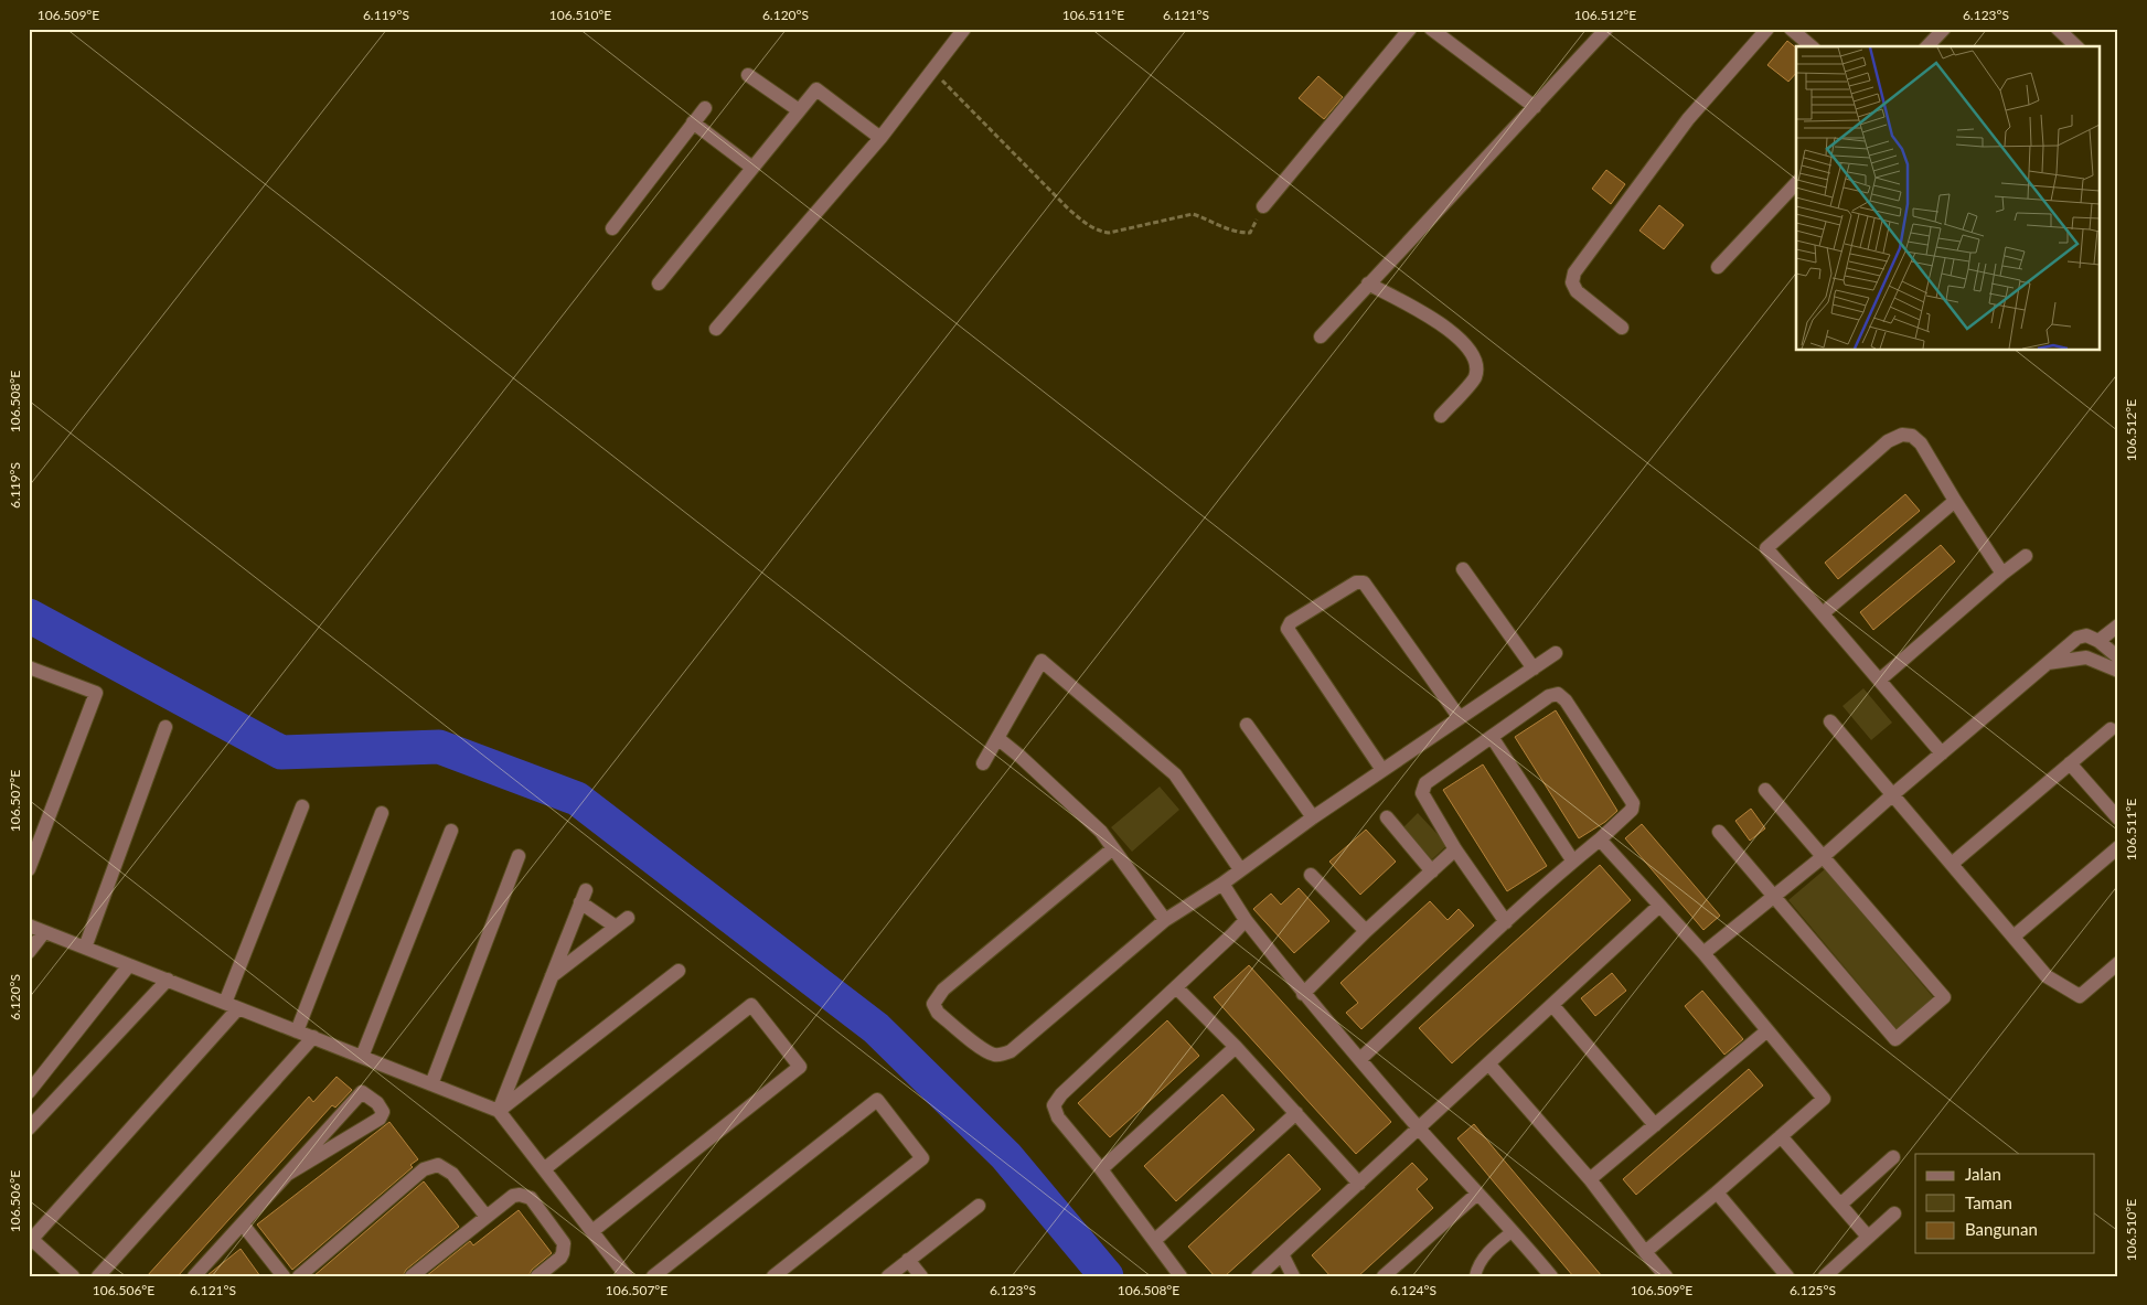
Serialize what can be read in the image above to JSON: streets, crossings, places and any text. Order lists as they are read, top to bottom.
{
  "legend": ["Jalan", "Taman", "Bangunan"],
  "coordinates": [
    "106.509°E",
    "6.119°S",
    "106.510°E",
    "6.120°S",
    "106.511°E",
    "6.121°S",
    "106.512°E",
    "6.123°S",
    "106.508°E",
    "106.507°E",
    "106.506°E",
    "6.124°S",
    "6.125°S"
  ]
}
